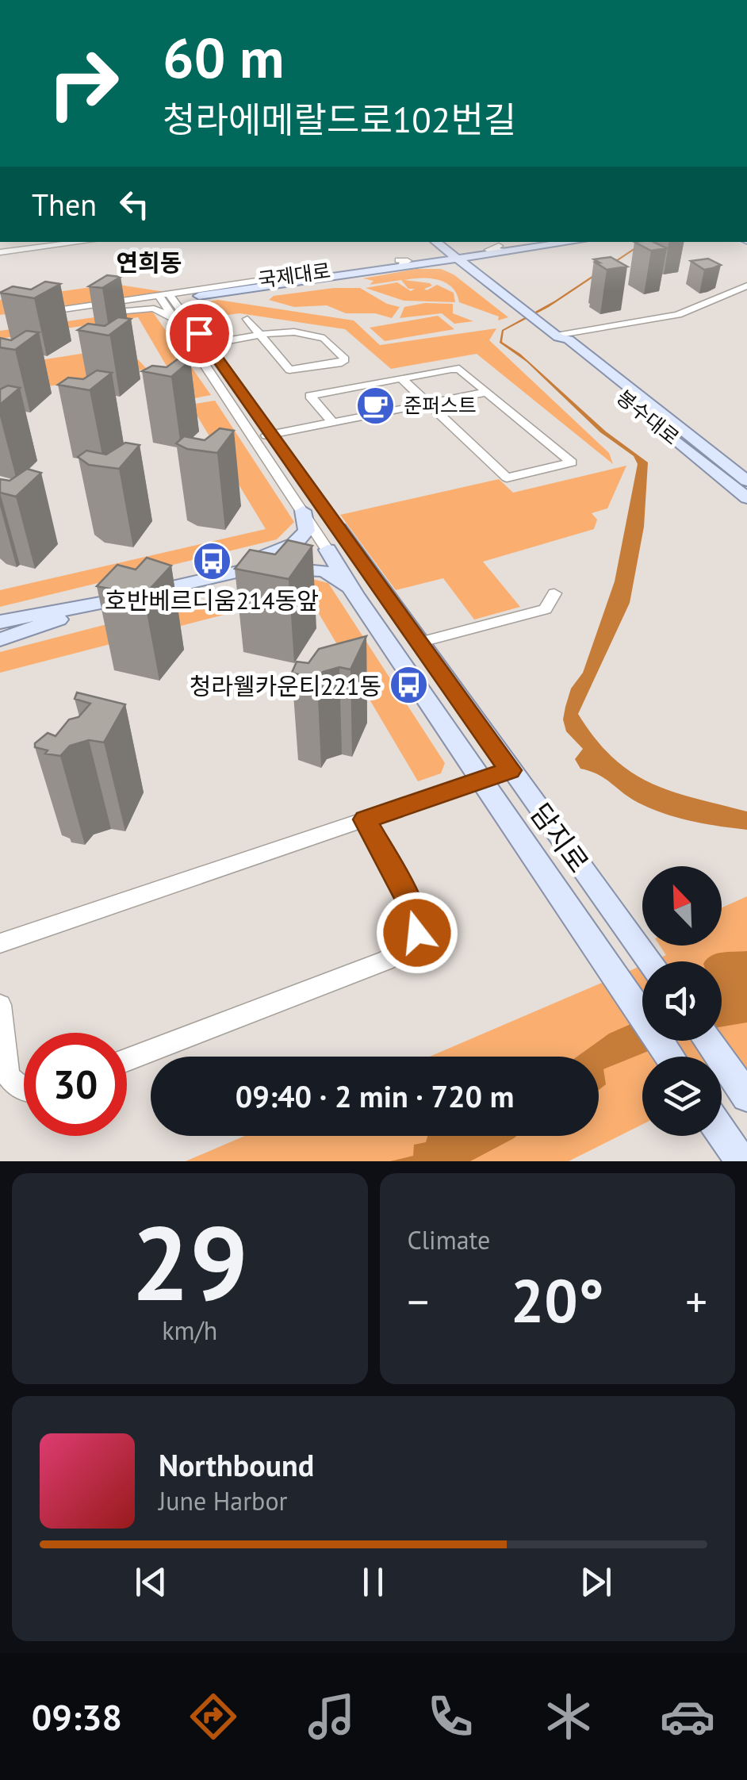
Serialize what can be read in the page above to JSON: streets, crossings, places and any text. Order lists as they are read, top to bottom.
{
  "streets": {
    "main road": ["국제대로", "봉수대로", "담지로"]
  },
  "crossings": [
    ["국제대로", "담지로"]
  ],
  "districts": ["연희동"],
  "places": {
    "cafe": ["준퍼스트"],
    "bus stop": ["호반베르디움214동앞", "청라웰카운티221동"]
  },
  "north": "top left",
  "page": {
    "turn": ["60 m", "청라에메랄드로102번길"],
    "then": "Then",
    "limit": "30",
    "trip": "09:40 · 2 min · 720 m",
    "tile": [
      ["29", "km/h"],
      "Climate"
    ],
    "heat": ["−", "20°", "+"],
    "song": ["Northbound", "June Harbor"],
    "tabs": "09:38"
  }
}
